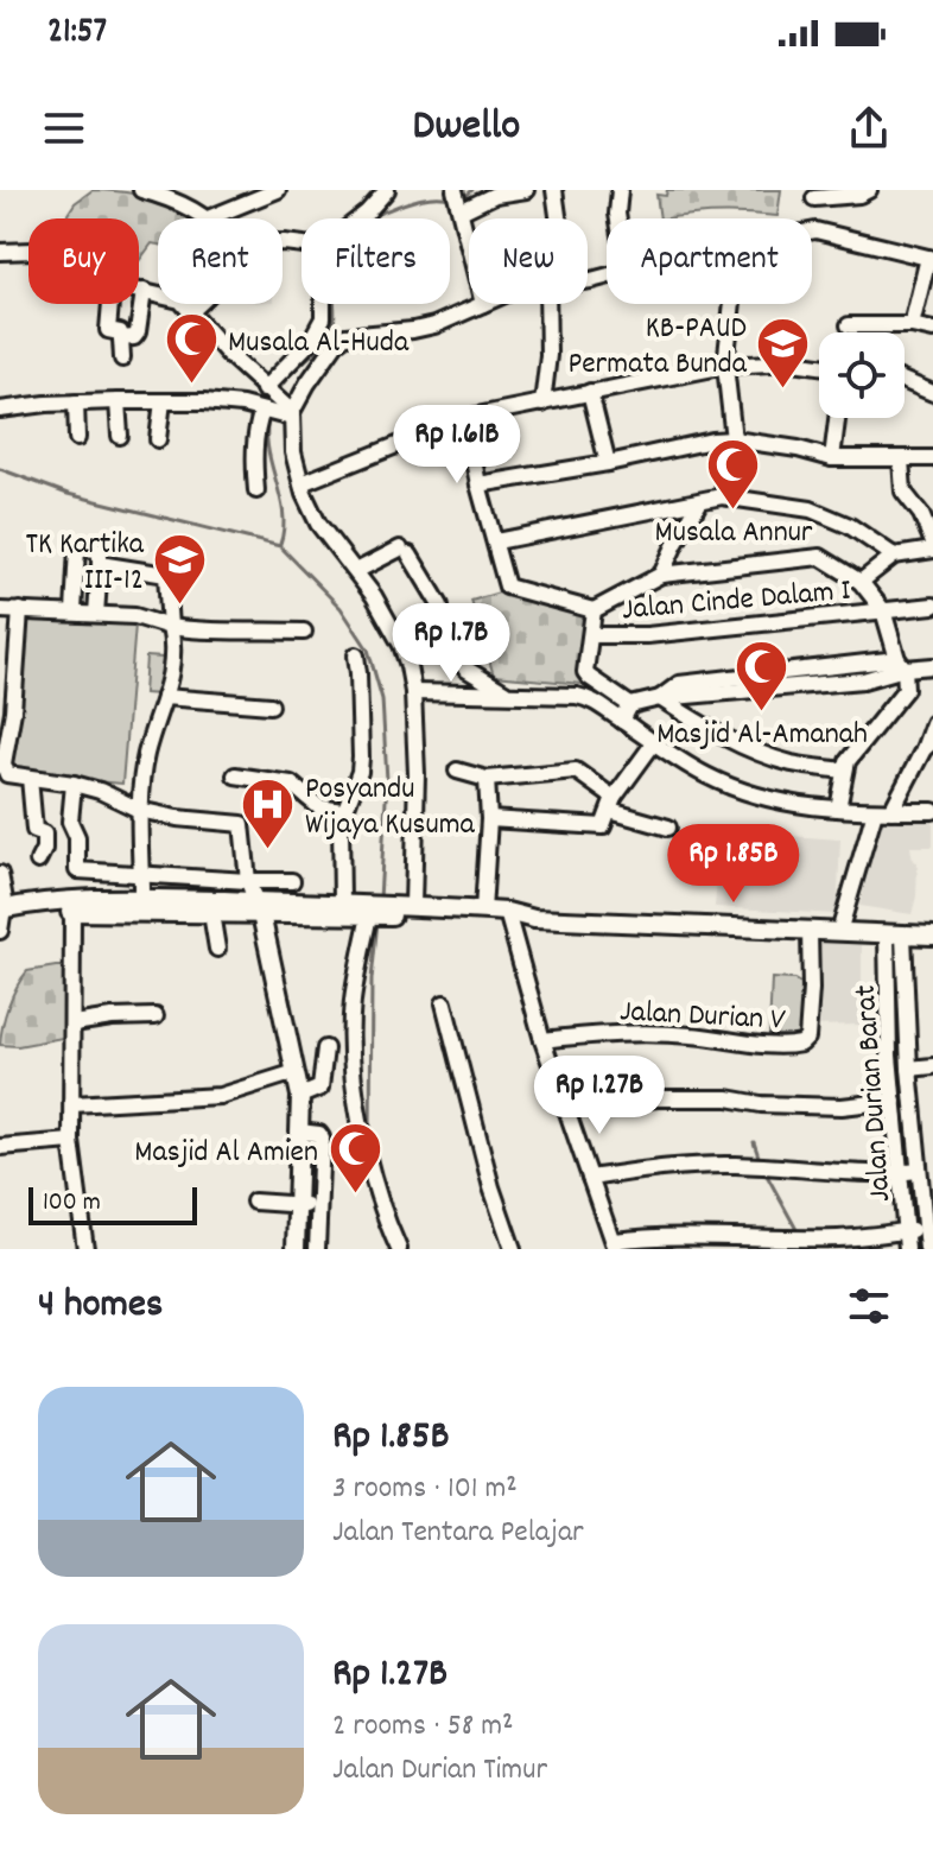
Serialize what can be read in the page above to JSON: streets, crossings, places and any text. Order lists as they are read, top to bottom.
{
  "streets": {
    "street": ["Jalan Cinde Dalam I", "Jalan Durian V", "Jalan Durian Barat"]
  },
  "places": {
    "mosque": [
      "Musala Al-Huda",
      "Musala Annur",
      "Masjid Al-Amanah",
      "Masjid Al Amien"
    ],
    "school or university": ["KB-PAUD Permata Bunda", "TK Kartika III-12"],
    "hospital": ["Posyandu Wijaya Kusuma"]
  },
  "scale_bar": "100 m",
  "page": {
    "status": "21:57",
    "header": "Dwello",
    "chip": [
      "Buy",
      "Rent",
      "Filters",
      "New",
      "Apartment"
    ],
    "price": [
      "Rp 1.61B",
      "Rp 1.7B",
      "Rp 1.85B",
      "Rp 1.27B"
    ],
    "scale": "100 m",
    "heading": "4 homes",
    "list": [
      {
        "name": "Rp 1.85B",
        "note": "3 rooms · 101 m² · Jalan Tentara Pelajar"
      },
      {
        "name": "Rp 1.27B",
        "note": "2 rooms · 58 m² · Jalan Durian Timur"
      }
    ]
  }
}
